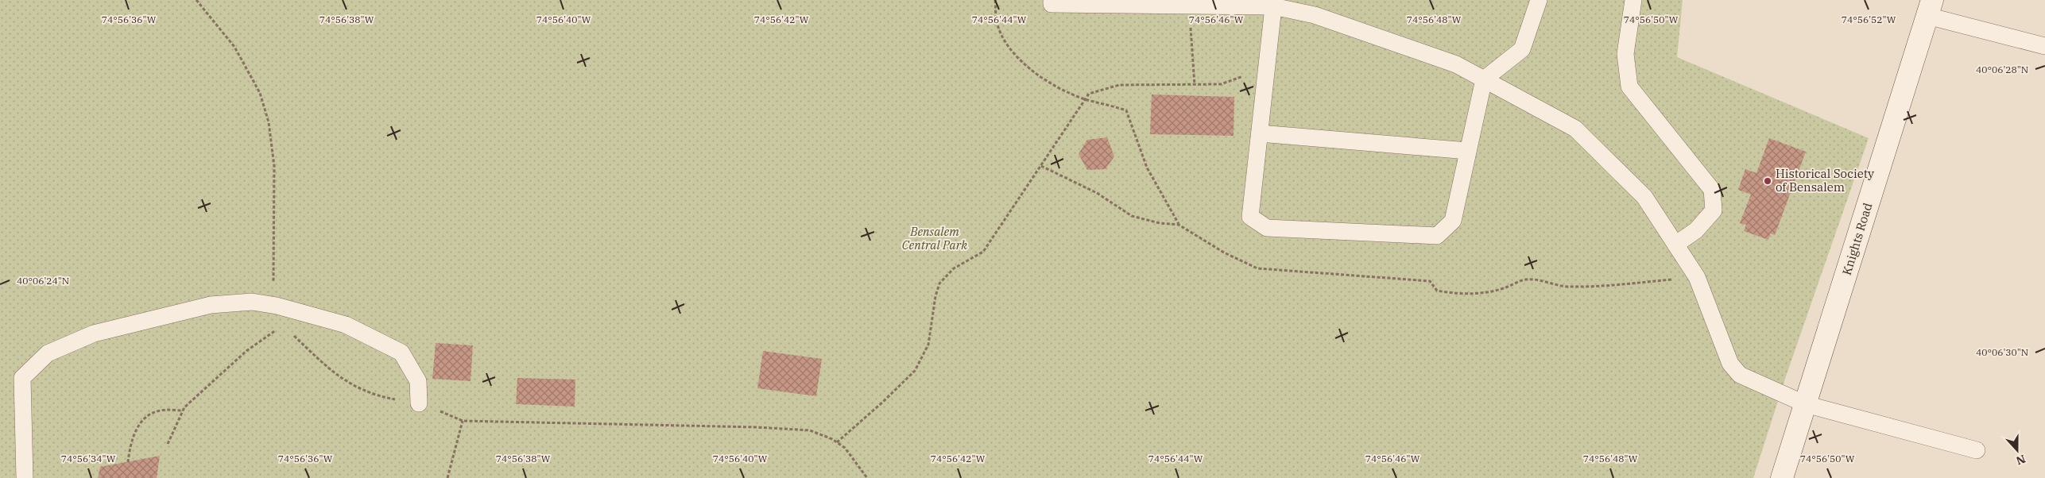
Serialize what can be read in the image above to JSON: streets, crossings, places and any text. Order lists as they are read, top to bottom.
{
  "streets": {
    "main road": ["Knights Road"]
  },
  "parks": ["Bensalem Central Park"],
  "places": ["Historical Society of Bensalem"],
  "north": "bottom",
  "coordinates": [
    "74°56'36\"W",
    "74°56'38\"W",
    "74°56'40\"W",
    "74°56'42\"W",
    "74°56'44\"W",
    "74°56'46\"W",
    "74°56'48\"W",
    "74°56'50\"W",
    "74°56'52\"W",
    "40°06'28\"N",
    "40°06'24\"N",
    "40°06'30\"N",
    "74°56'34\"W"
  ]
}
